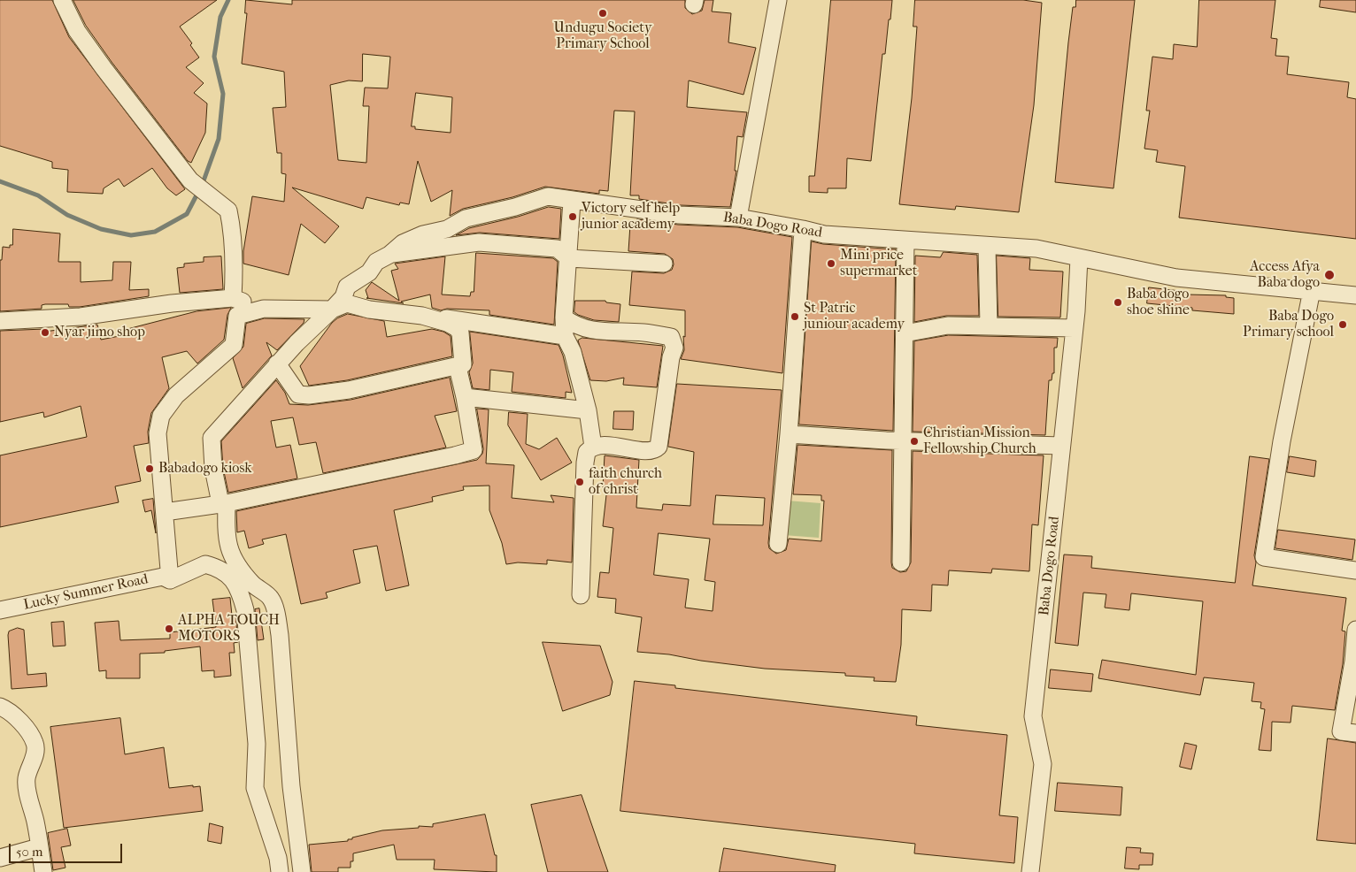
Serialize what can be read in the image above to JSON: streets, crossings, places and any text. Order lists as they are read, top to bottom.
{
  "streets": {
    "street": ["Baba Dogo Road", "Lucky Summer Road"]
  },
  "places": [
    "Undugu Society Primary School",
    "Victory self help junior academy",
    "Mini price supermarket",
    "Access Afya Baba dogo",
    "Baba dogo shoe shine",
    "St Patric juniour academy",
    "Baba Dogo Primary school",
    "Nyar jimo shop",
    "Christian Mission Fellowship Church",
    "Babadogo kiosk",
    "faith church of christ",
    "ALPHA TOUCH MOTORS"
  ],
  "scale_bar": "50 m"
}
